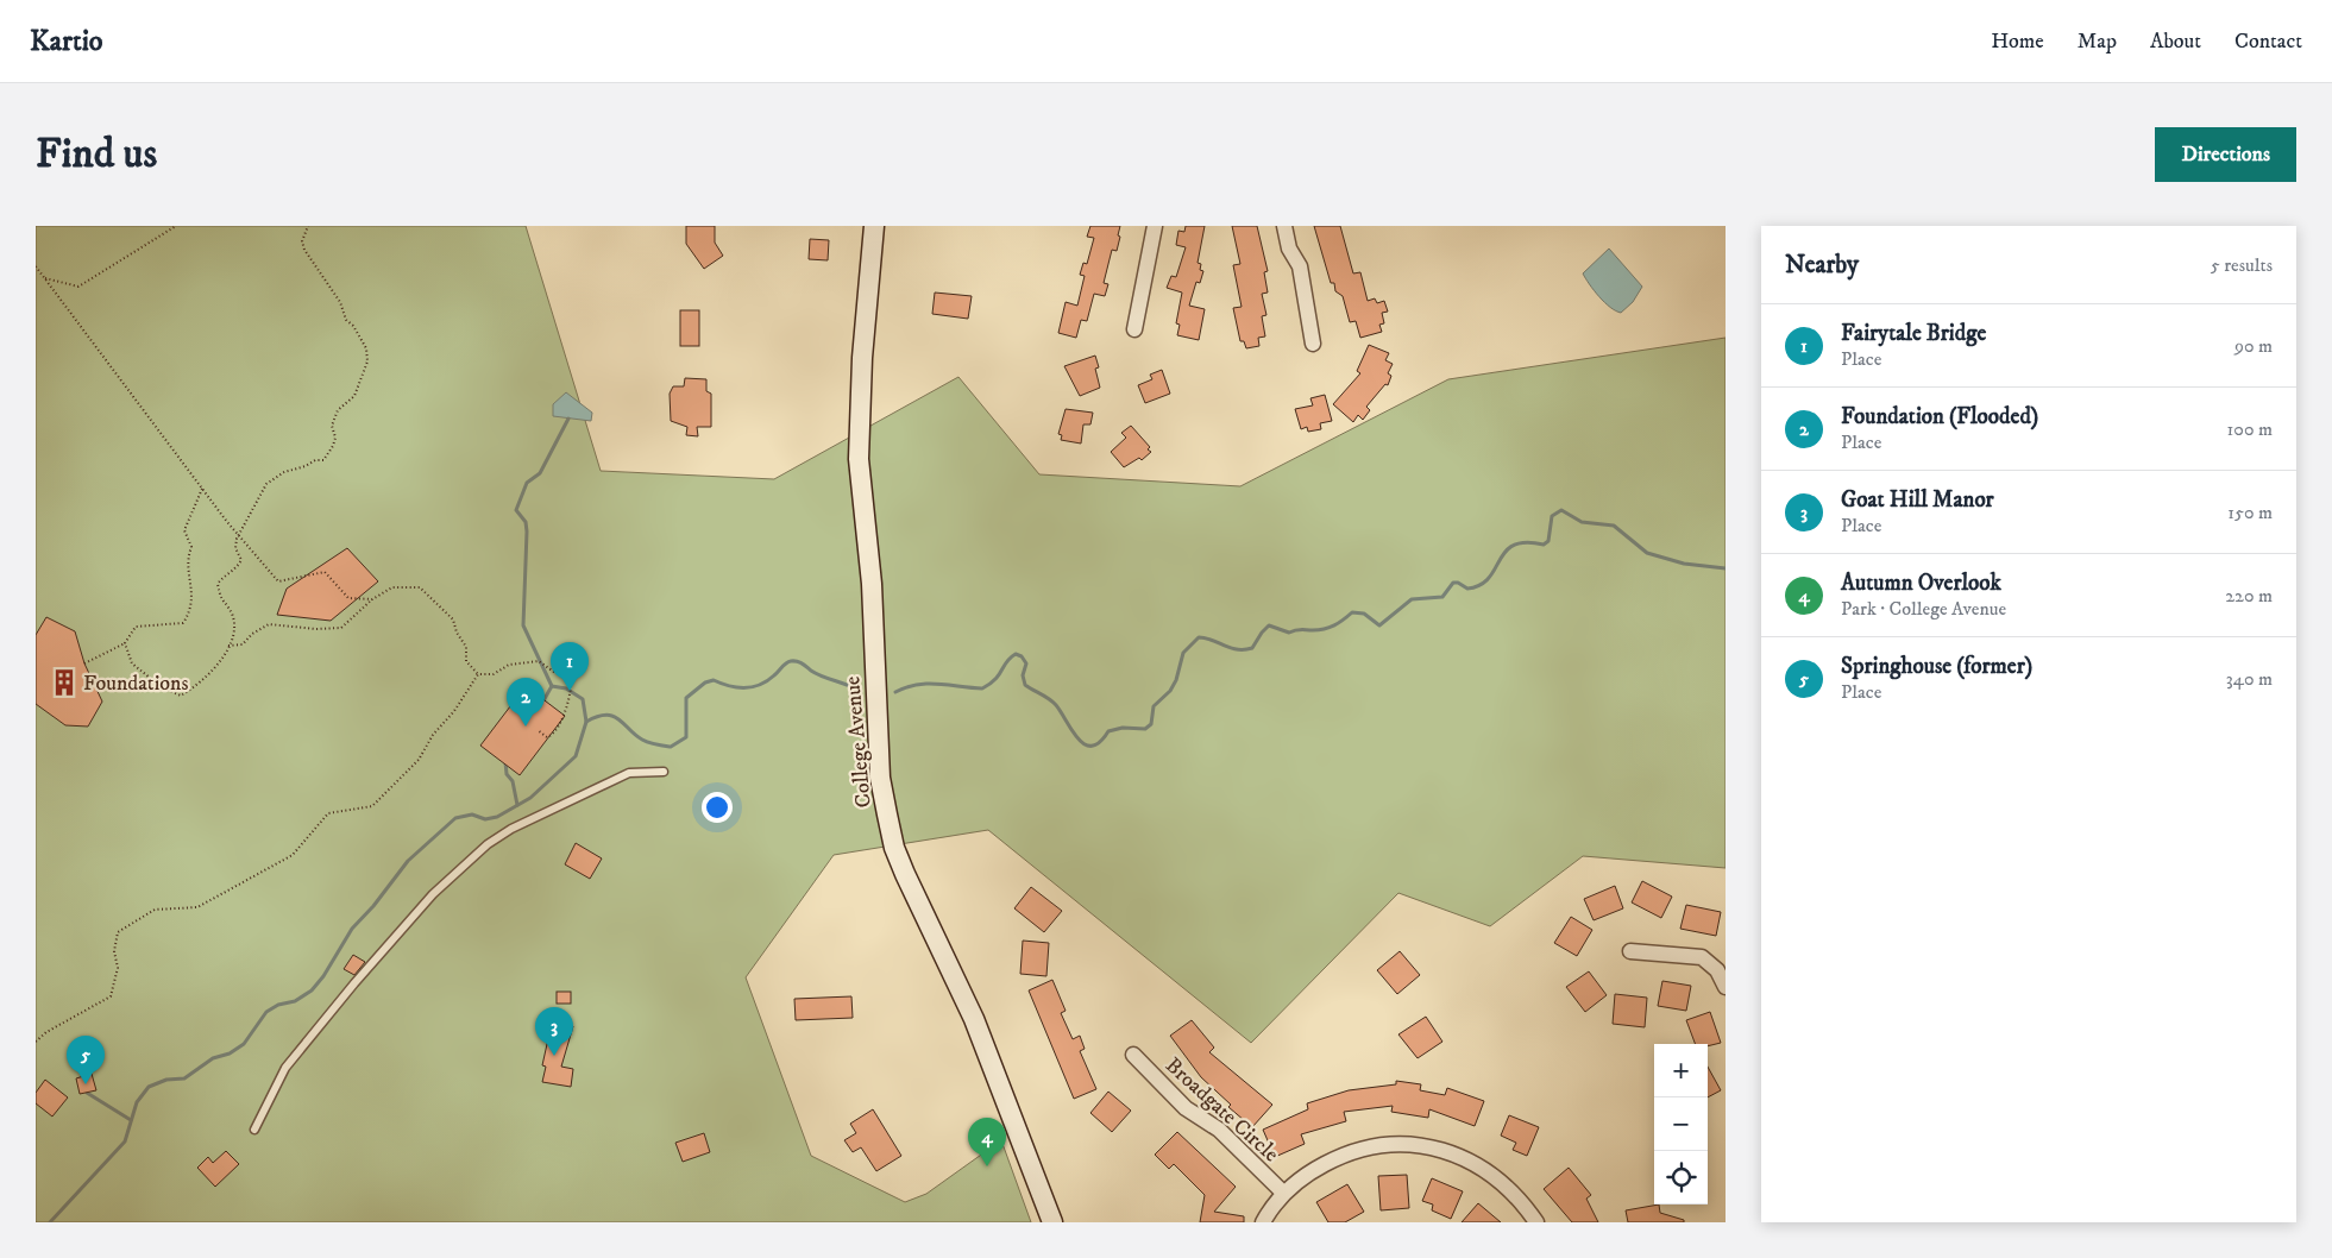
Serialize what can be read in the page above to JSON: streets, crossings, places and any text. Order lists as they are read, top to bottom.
{
  "streets": {
    "street": ["College Avenue", "Broadgate Circle"]
  },
  "places": {
    "building": ["Foundations"]
  },
  "page": {
    "header": "Kartio",
    "nav": [
      "Home",
      "Map",
      "About",
      "Contact"
    ],
    "buttons": "Directions",
    "title": "Find us",
    "heading": ["Nearby", "5 results"],
    "list": [
      {
        "mark": "1",
        "name": "Fairytale Bridge",
        "note": "Place",
        "value": "90 m"
      },
      {
        "mark": "2",
        "name": "Foundation (Flooded)",
        "note": "Place",
        "value": "100 m"
      },
      {
        "mark": "3",
        "name": "Goat Hill Manor",
        "note": "Place",
        "value": "150 m"
      },
      {
        "mark": "4",
        "name": "Autumn Overlook",
        "note": "Park · College Avenue",
        "value": "220 m"
      },
      {
        "mark": "5",
        "name": "Springhouse (former)",
        "note": "Place",
        "value": "340 m"
      }
    ],
    "pins": [
      "1",
      "2",
      "3",
      "5",
      "4"
    ],
    "map_buttons": ["+", "−"]
  }
}
